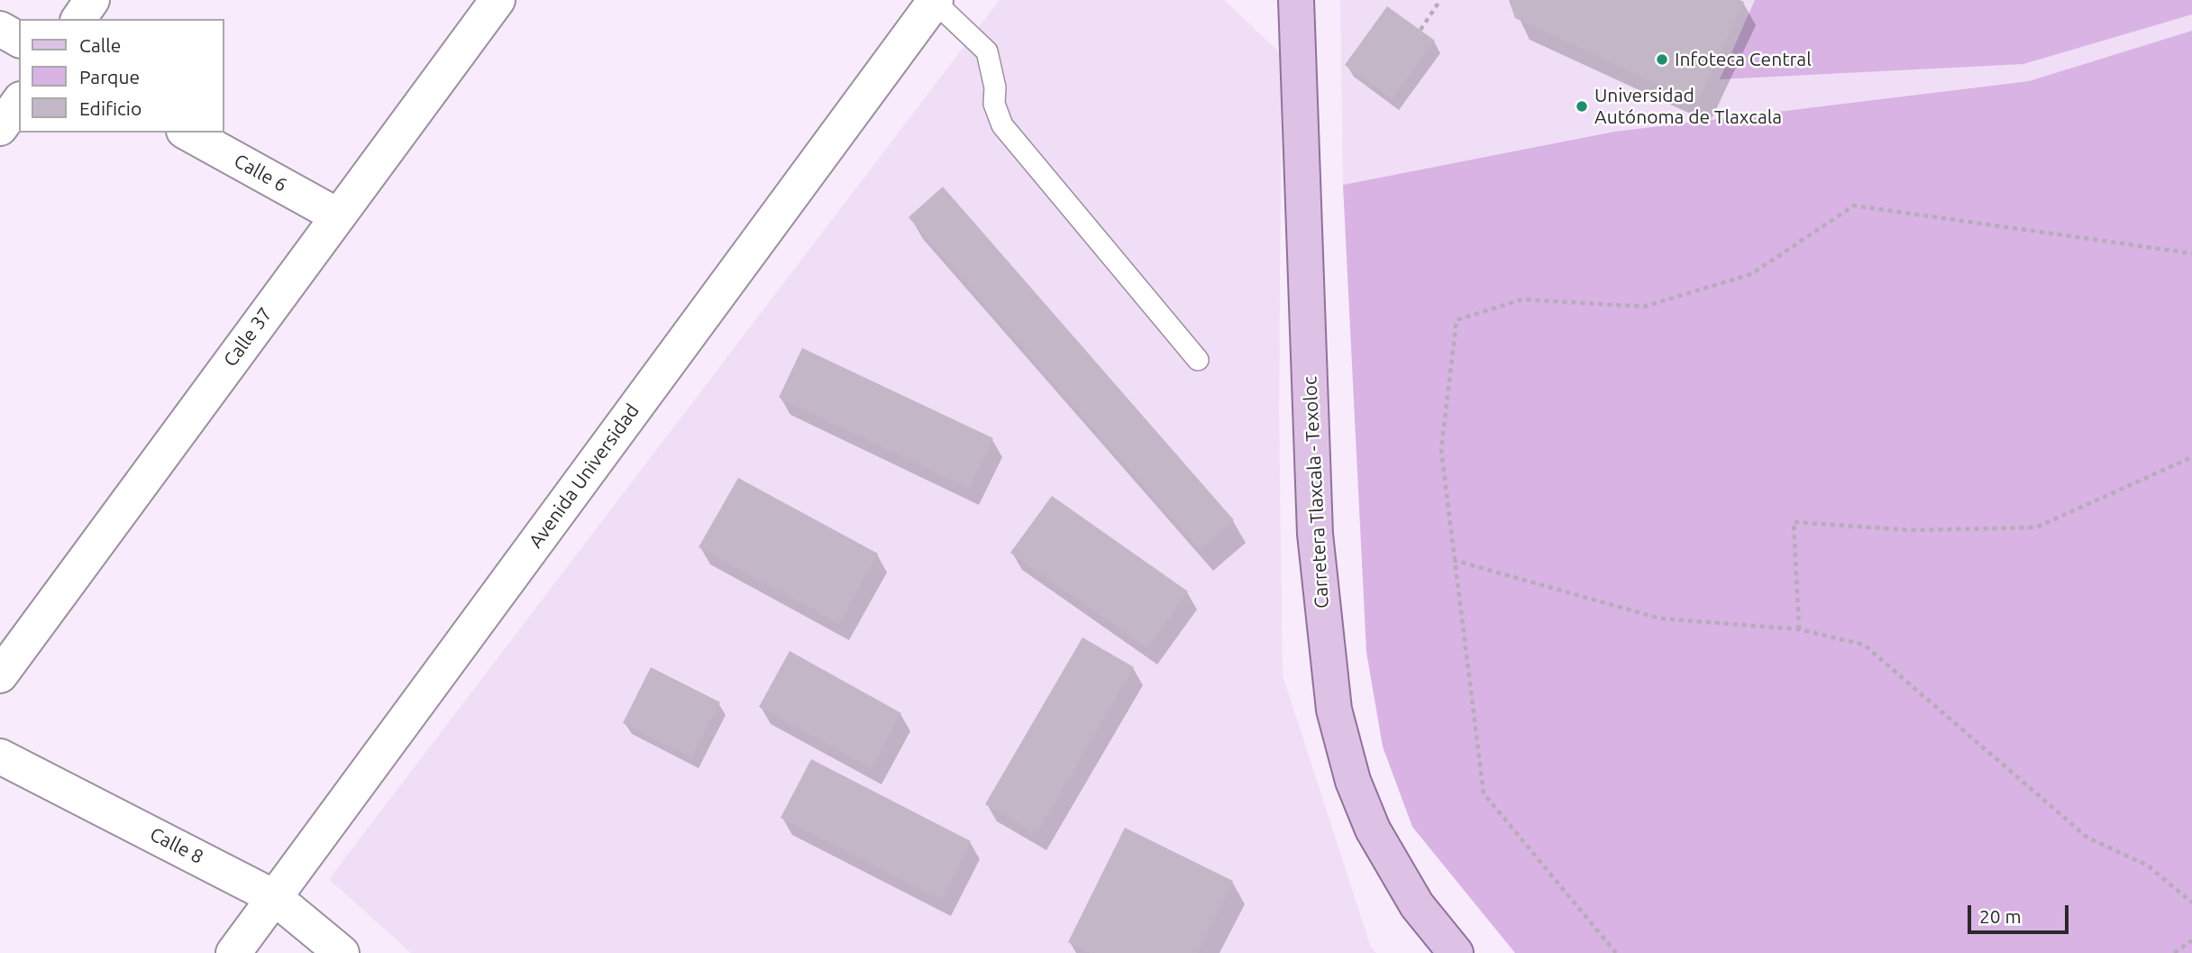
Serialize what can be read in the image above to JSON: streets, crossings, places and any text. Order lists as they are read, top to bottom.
{
  "streets": {
    "main road": ["Carretera Tlaxcala - Texoloc"],
    "street": [
      "Calle 6",
      "Calle 37",
      "Avenida Universidad",
      "Calle 8"
    ]
  },
  "crossings": [
    ["Calle 6", "Calle 37"],
    ["Avenida Universidad", "Calle 8"]
  ],
  "places": ["Infoteca Central", "Universidad Autónoma de Tlaxcala"],
  "legend": ["Calle", "Parque", "Edificio"],
  "scale_bar": "20 m"
}
